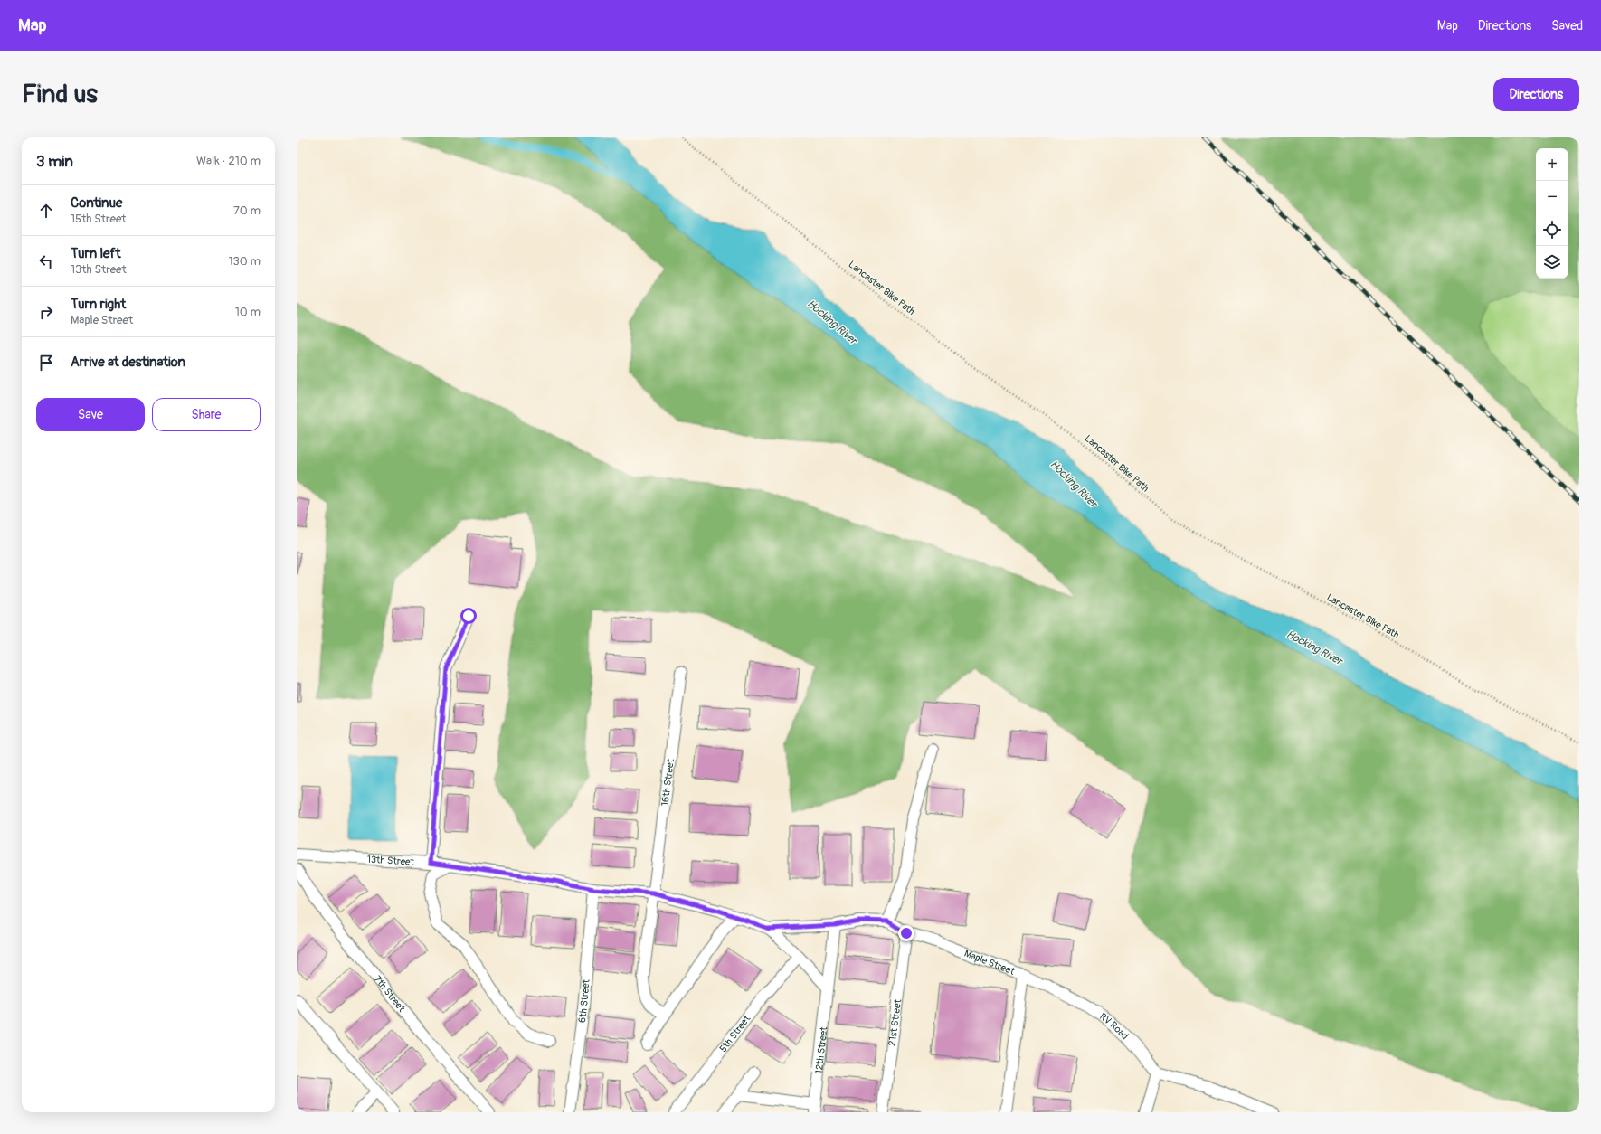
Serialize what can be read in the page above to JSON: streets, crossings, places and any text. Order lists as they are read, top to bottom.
{
  "streets": {
    "lane": [
      "16th Street",
      "13th Street",
      "Maple Street",
      "7th Street",
      "6th Street",
      "21st Street",
      "RV Road",
      "5th Street",
      "12th Street"
    ],
    "path": ["Lancaster Bike Path"]
  },
  "crossings": [
    ["16th Street", "13th Street"],
    ["13th Street", "Maple Street"],
    ["13th Street", "6th Street"],
    ["13th Street", "12th Street"],
    ["Maple Street", "21st Street"],
    ["Maple Street", "RV Road"]
  ],
  "water": ["Hocking River"],
  "page": {
    "header": "Map",
    "nav": ["Map", "Directions", "Saved"],
    "buttons": [
      "Directions",
      ["Save", "Share"]
    ],
    "title": "Find us",
    "heading": ["3 min", "Walk · 210 m"],
    "map_buttons": ["+", "−"],
    "list": [
      ["Continue", "15th Street", "70 m"],
      ["Turn left", "13th Street", "130 m"],
      ["Turn right", "Maple Street", "10 m"],
      "Arrive at destination"
    ]
  }
}
